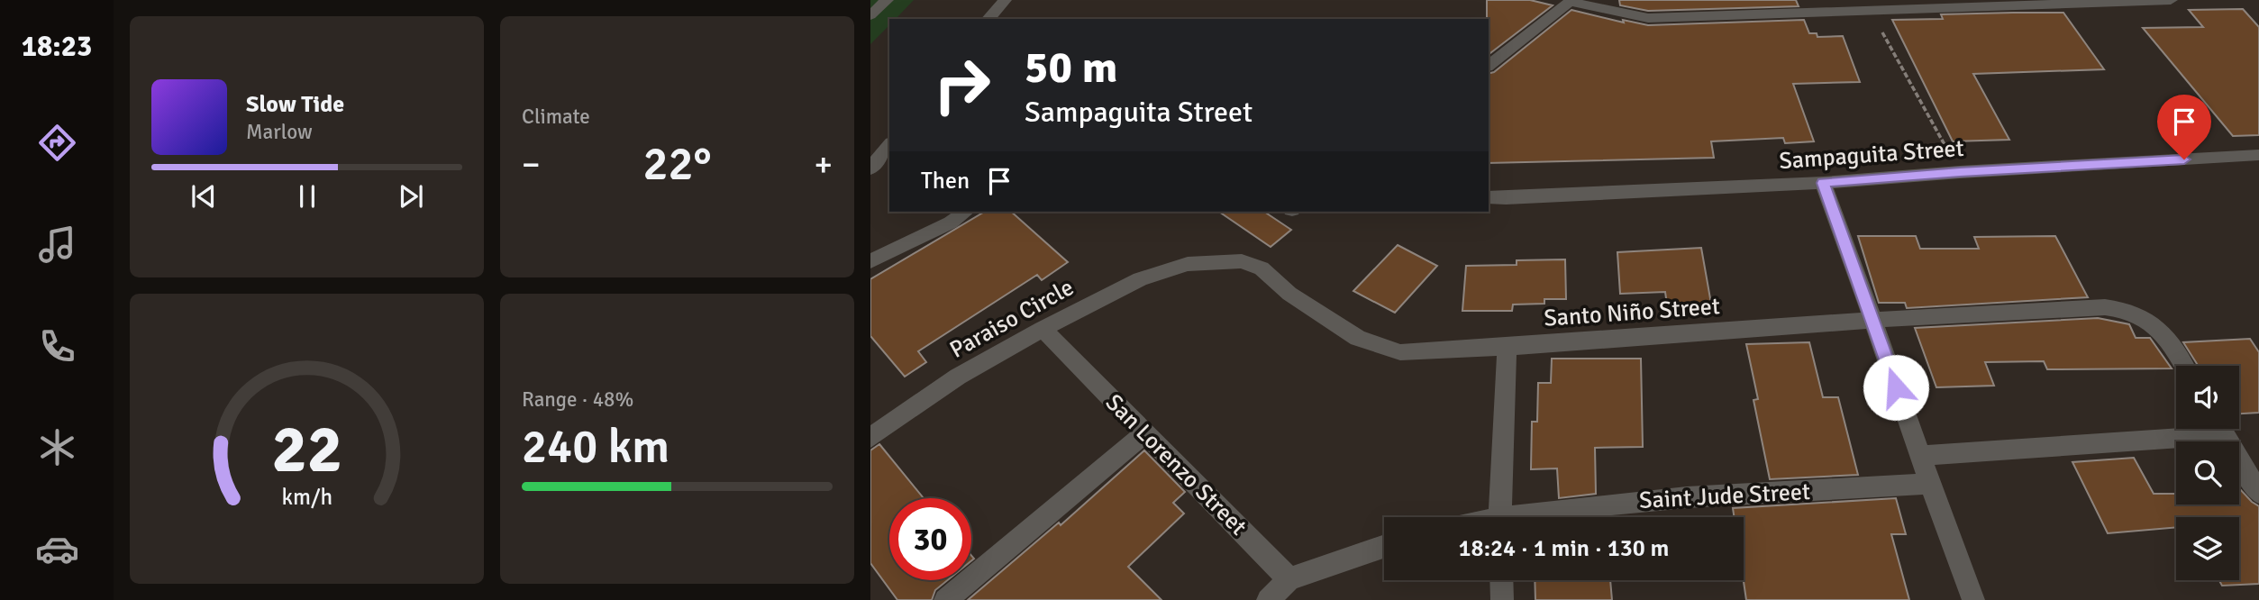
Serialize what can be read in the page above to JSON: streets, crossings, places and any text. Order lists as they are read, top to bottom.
{
  "streets": {
    "street": [
      "Sampaguita Street",
      "Santo Niño Street",
      "Paraiso Circle",
      "San Lorenzo Street",
      "Saint Jude Street"
    ]
  },
  "crossings": [
    ["Santo Niño Street", "Paraiso Circle"],
    ["Paraiso Circle", "San Lorenzo Street"]
  ],
  "page": {
    "tabs": "18:23",
    "tile": [
      "Climate",
      ["Range · 48%", "240 km"]
    ],
    "turn": ["50 m", "Sampaguita Street"],
    "song": ["Slow Tide", "Marlow"],
    "heat": ["−", "22°", "+"],
    "then": "Then",
    "limit": "30",
    "trip": "18:24 · 1 min · 130 m",
    "gauge": ["22", "km/h"]
  }
}
